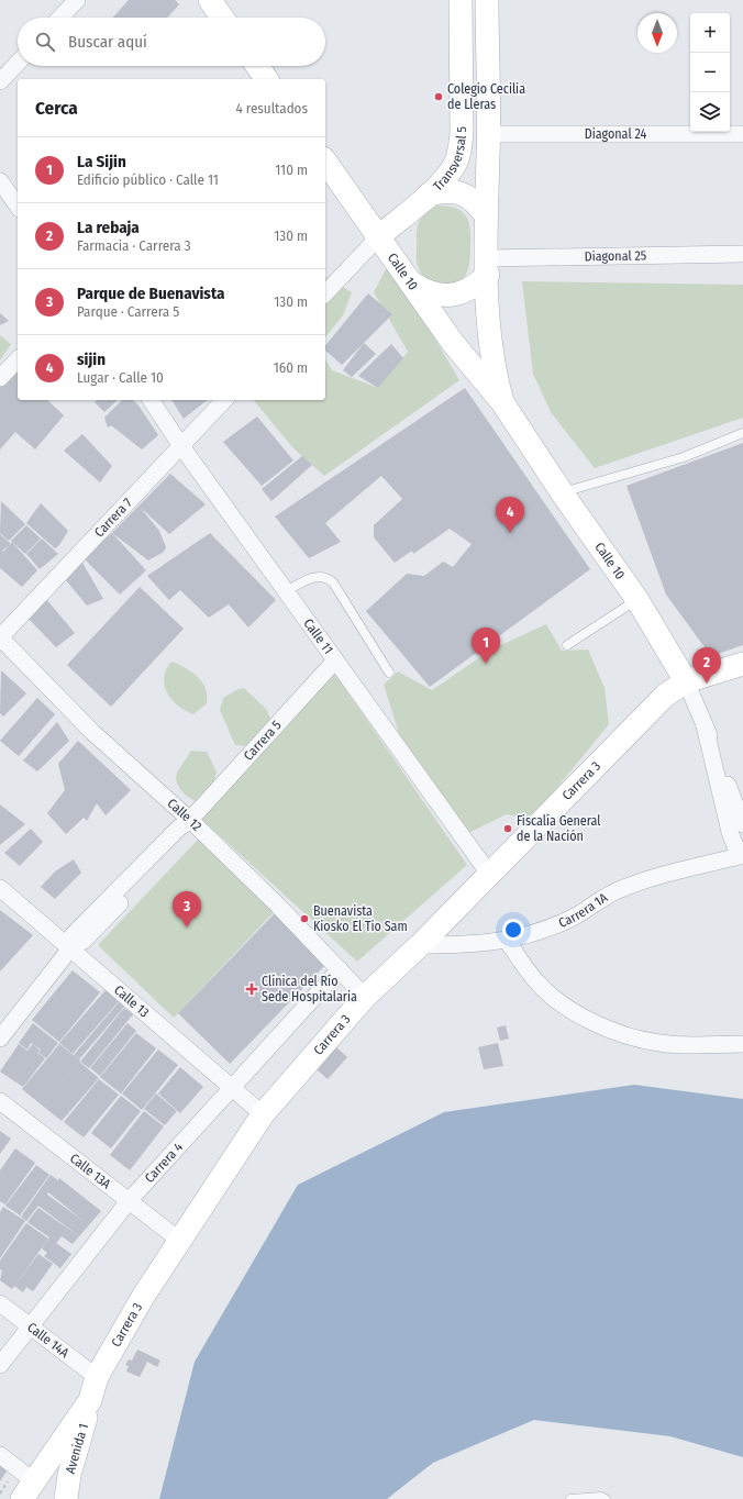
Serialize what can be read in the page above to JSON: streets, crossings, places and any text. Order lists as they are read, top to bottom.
{
  "streets": {
    "street": [
      "Diagonal 24",
      "Transversal 5",
      "Diagonal 25",
      "Calle 10",
      "Carrera 7",
      "Calle 11",
      "Carrera 5",
      "Carrera 3",
      "Calle 12",
      "Carrera 1A",
      "Calle 13",
      "Carrera 4",
      "Calle 13A",
      "Calle 14A",
      "Avenida 1"
    ]
  },
  "crossings": [
    ["Transversal 5", "Diagonal 25"],
    ["Transversal 5", "Calle 10"],
    ["Diagonal 25", "Calle 10"],
    ["Calle 10", "Carrera 3"],
    ["Calle 10", "Carrera 1A"],
    ["Carrera 7", "Calle 11"],
    ["Carrera 7", "Calle 12"],
    ["Calle 11", "Carrera 5"],
    ["Calle 11", "Carrera 3"],
    ["Carrera 5", "Calle 12"],
    ["Carrera 5", "Calle 13"],
    ["Carrera 3", "Calle 12"],
    ["Carrera 3", "Carrera 1A"],
    ["Carrera 3", "Calle 13"],
    ["Carrera 3", "Calle 13A"],
    ["Carrera 3", "Calle 14A"],
    ["Carrera 3", "Avenida 1"],
    ["Calle 12", "Carrera 4"],
    ["Calle 13", "Carrera 4"],
    ["Carrera 4", "Calle 13A"],
    ["Carrera 4", "Calle 14A"]
  ],
  "places": {
    "other": ["Colegio Cecilia de Lleras", "Fiscalía General de la Nación", "Buenavista Kiosko El Tio Sam"],
    "health": ["Clínica del Río Sede Hospitalaria"]
  },
  "north": "bottom",
  "page": {
    "map_buttons": ["+", "−"],
    "search": "Buscar aquí",
    "heading": ["Cerca", "4 resultados"],
    "list": [
      {
        "mark": "1",
        "name": "La Sijin",
        "note": "Edificio público · Calle 11",
        "value": "110 m"
      },
      {
        "mark": "2",
        "name": "La rebaja",
        "note": "Farmacia · Carrera 3",
        "value": "130 m"
      },
      {
        "mark": "3",
        "name": "Parque de Buenavista",
        "note": "Parque · Carrera 5",
        "value": "130 m"
      },
      {
        "mark": "4",
        "name": "sijin",
        "note": "Lugar · Calle 10",
        "value": "160 m"
      }
    ],
    "pins": [
      "4",
      "1",
      "2",
      "3"
    ]
  }
}
